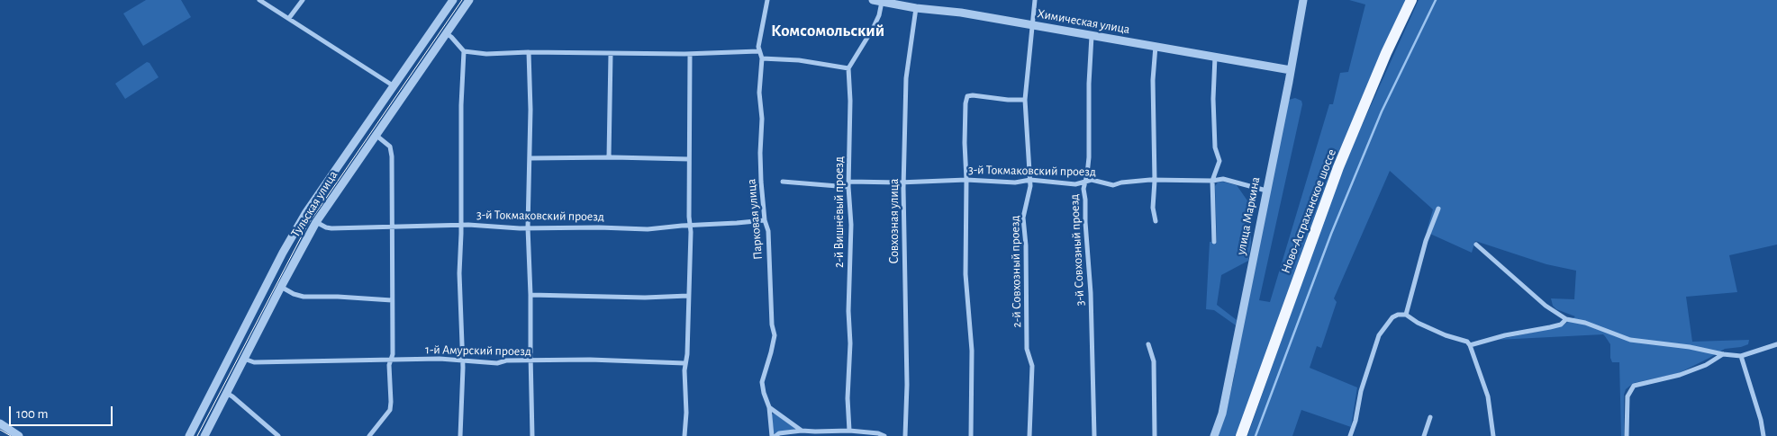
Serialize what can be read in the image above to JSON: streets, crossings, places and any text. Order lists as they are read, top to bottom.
{
  "streets": {
    "main road": ["Ново-Астраханское шоссе"],
    "street": [
      "Химическая улица",
      "3-й Токмаковский проезд",
      "Тульская улица",
      "2-й Вишнёвый проезд",
      "улица Маркина",
      "Парковая улица",
      "Совхозная улица",
      "3-й Совхозный проезд",
      "2-й Совхозный проезд",
      "1-й Амурский проезд"
    ]
  },
  "crossings": [
    ["Химическая улица", "улица Маркина"],
    ["Химическая улица", "Совхозная улица"],
    ["Химическая улица", "3-й Совхозный проезд"],
    ["Химическая улица", "2-й Совхозный проезд"],
    ["3-й Токмаковский проезд", "Тульская улица"],
    ["3-й Токмаковский проезд", "2-й Вишнёвый проезд"],
    ["3-й Токмаковский проезд", "улица Маркина"],
    ["3-й Токмаковский проезд", "Парковая улица"],
    ["3-й Токмаковский проезд", "Совхозная улица"],
    ["3-й Токмаковский проезд", "3-й Совхозный проезд"],
    ["3-й Токмаковский проезд", "2-й Совхозный проезд"],
    ["Тульская улица", "1-й Амурский проезд"]
  ],
  "districts": ["Комсомольский"],
  "scale_bar": "100 m"
}
